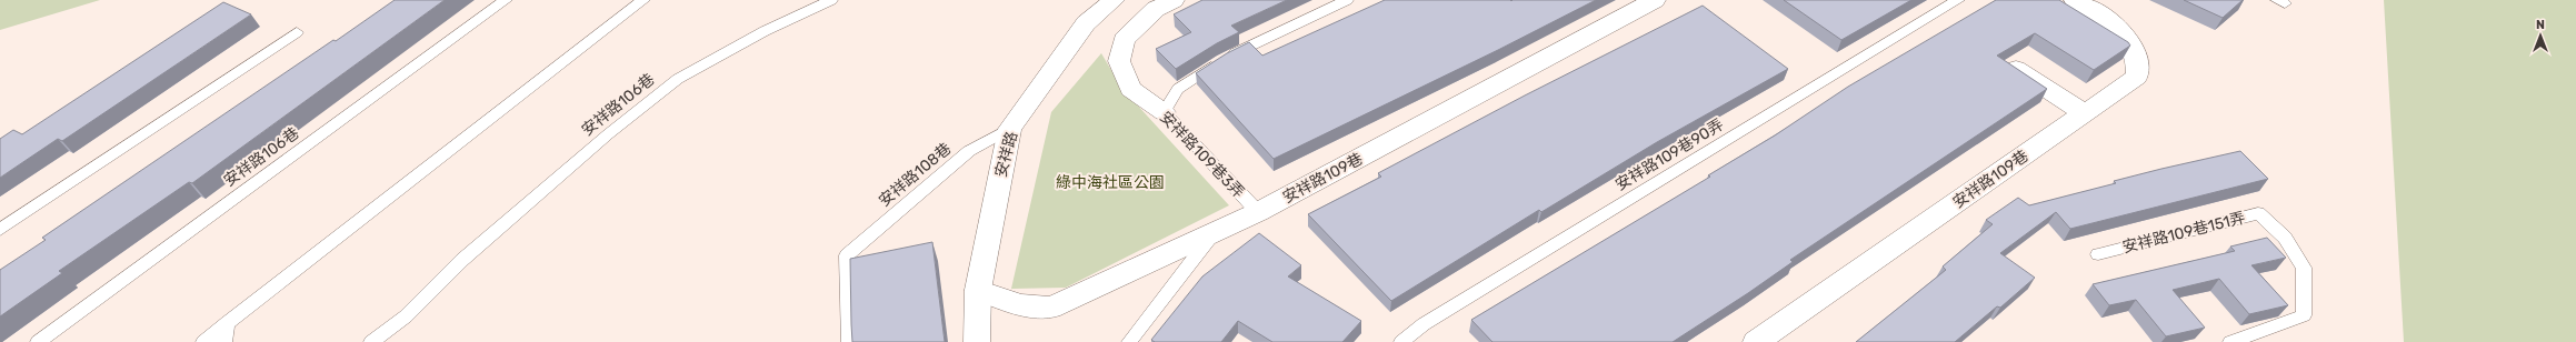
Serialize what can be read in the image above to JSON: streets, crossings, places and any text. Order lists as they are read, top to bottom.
{
  "streets": {
    "street": ["安祥路", "安祥路109巷3弄", "安祥路109巷"],
    "lane": [
      "安祥路106巷",
      "安祥路109巷90弄",
      "安祥路108巷",
      "安祥路109巷151弄"
    ]
  },
  "crossings": [
    ["安祥路", "安祥路108巷"],
    ["安祥路", "安祥路109巷"],
    ["安祥路109巷3弄", "安祥路109巷"]
  ],
  "parks": ["綠中海社區公園"],
  "north": "top"
}
